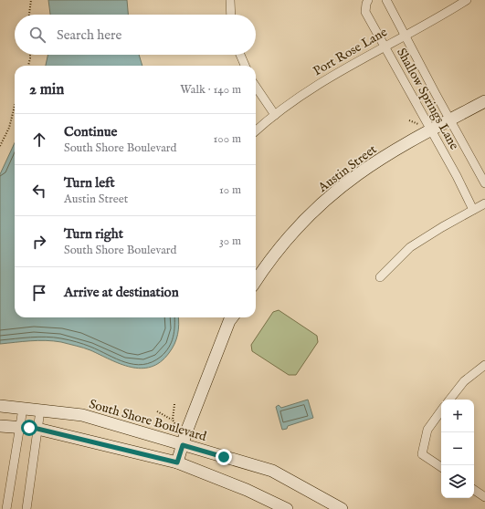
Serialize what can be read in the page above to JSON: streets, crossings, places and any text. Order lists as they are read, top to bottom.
{
  "streets": {
    "street": [
      "Port Rose Lane",
      "Shallow Springs Lane",
      "Austin Street",
      "South Shore Boulevard"
    ]
  },
  "crossings": [
    ["Port Rose Lane", "Shallow Springs Lane"],
    ["Shallow Springs Lane", "Austin Street"]
  ],
  "page": {
    "search": "Search here",
    "heading": ["2 min", "Walk · 140 m"],
    "list": [
      ["Continue", "South Shore Boulevard", "100 m"],
      ["Turn left", "Austin Street", "10 m"],
      ["Turn right", "South Shore Boulevard", "30 m"],
      "Arrive at destination"
    ],
    "map_buttons": ["+", "−"]
  }
}
